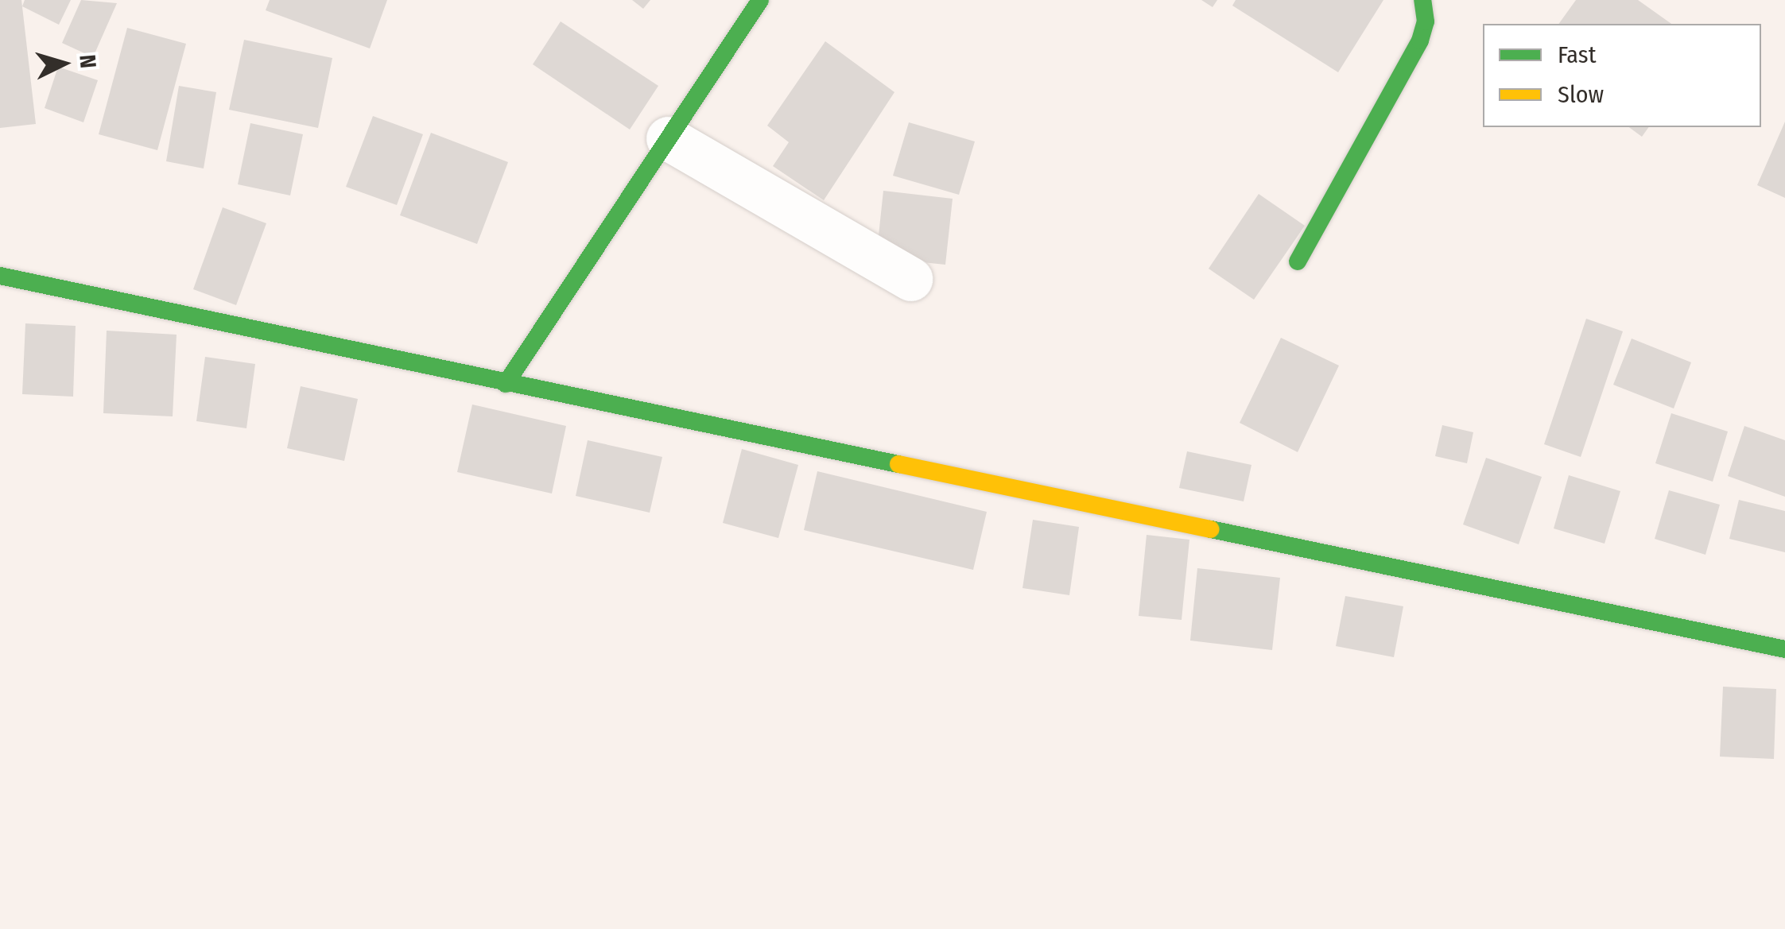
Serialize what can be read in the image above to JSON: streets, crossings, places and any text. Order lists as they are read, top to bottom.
{
  "legend": ["Fast", "Slow"],
  "north": "right"
}
